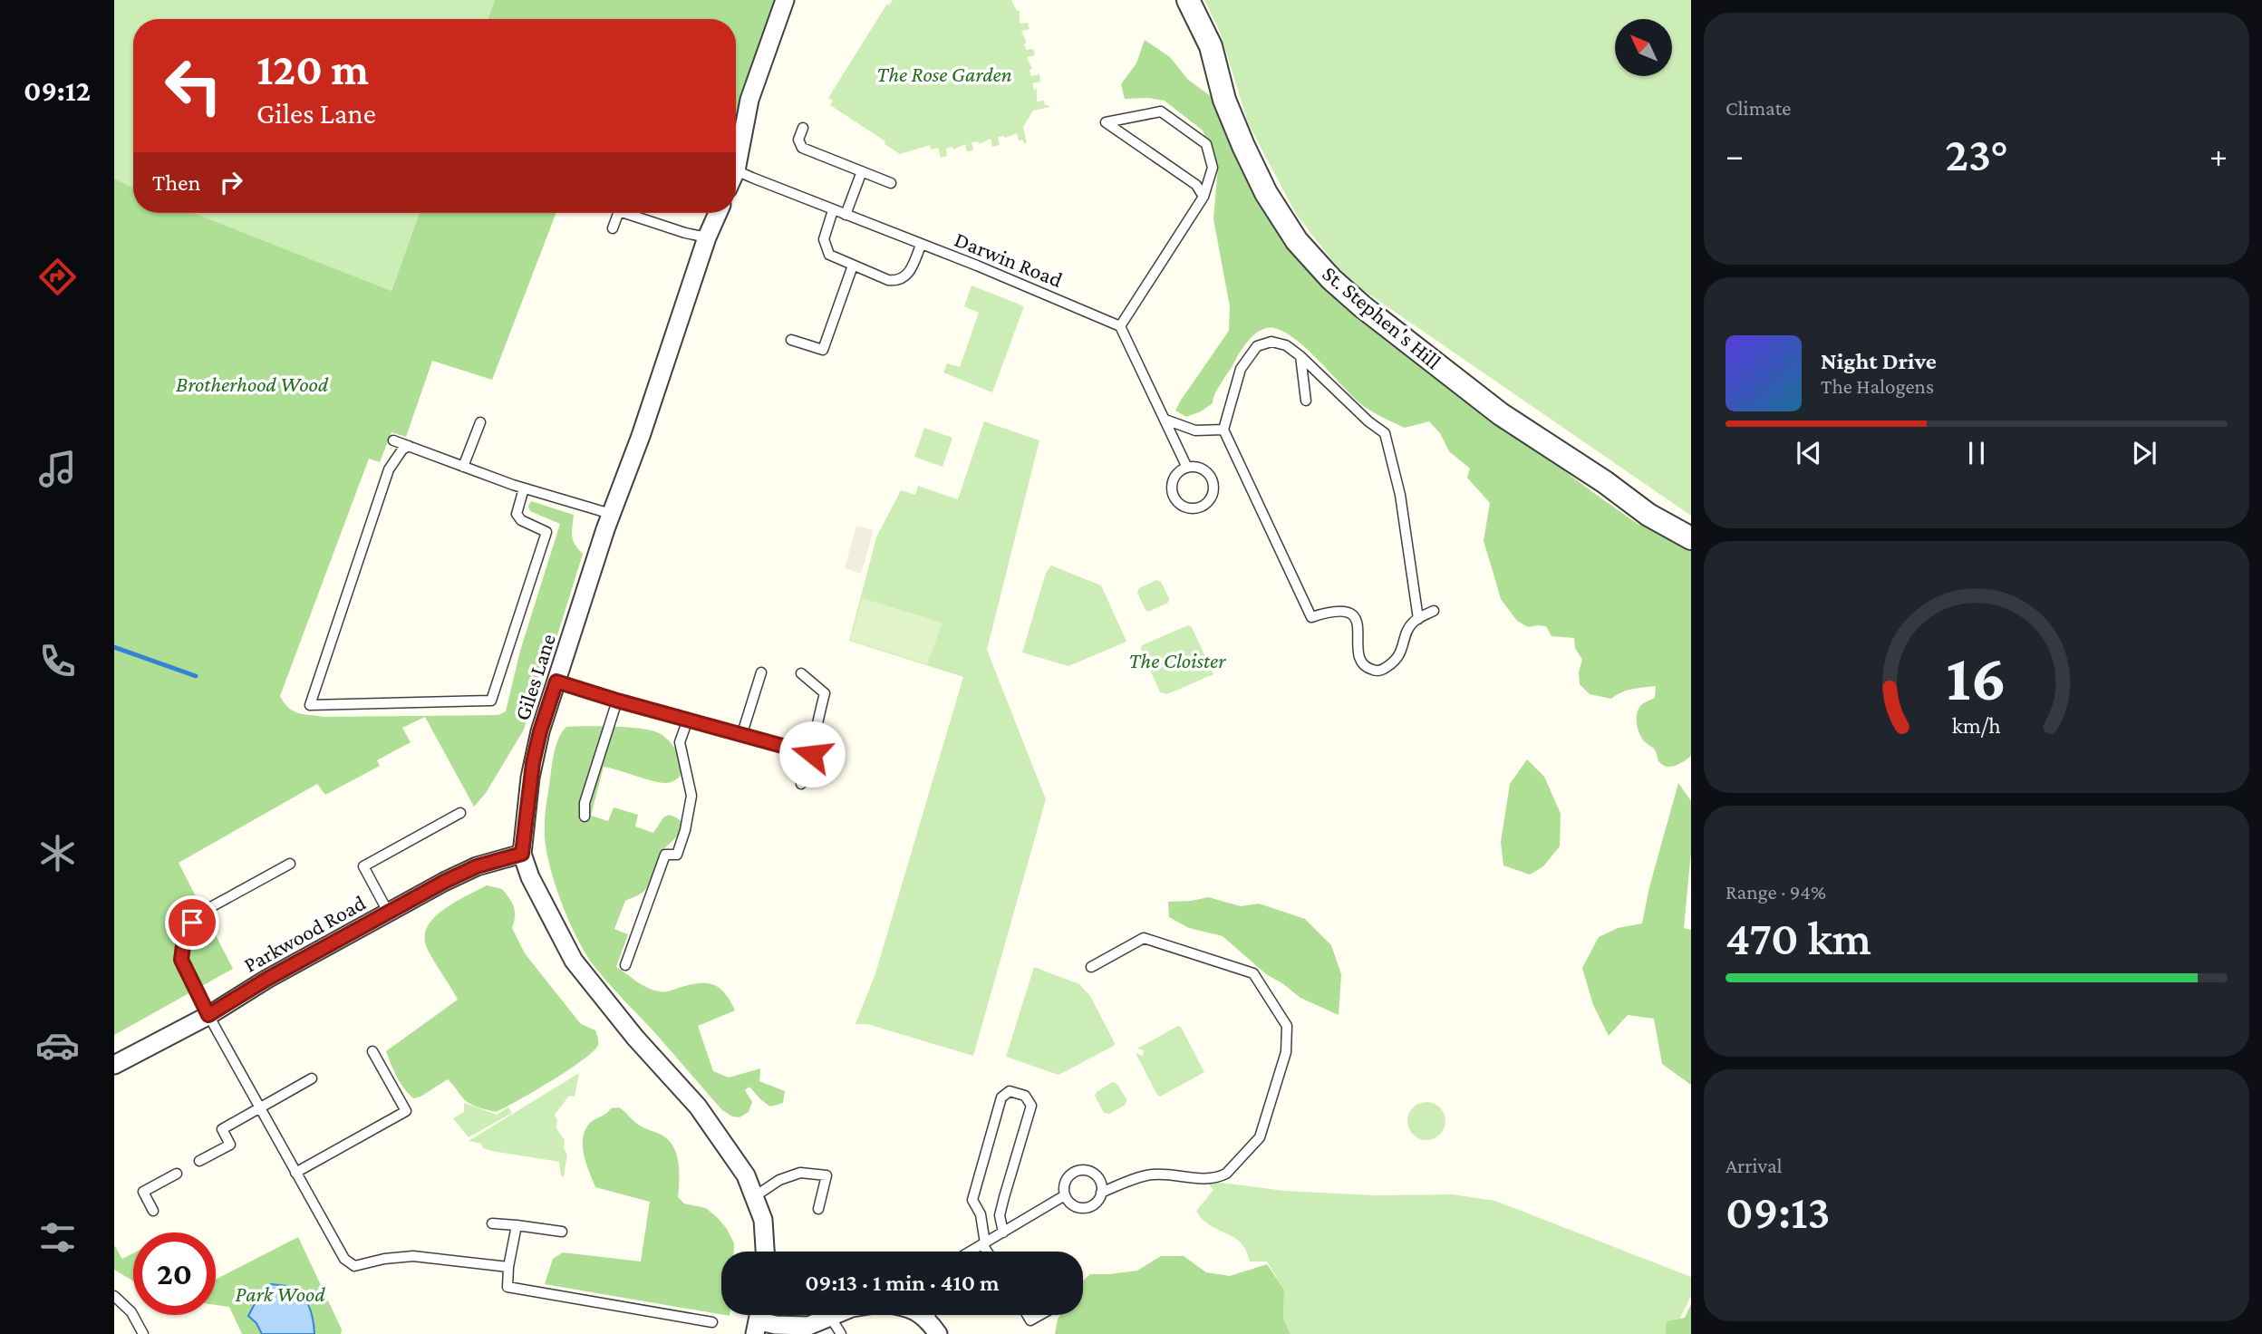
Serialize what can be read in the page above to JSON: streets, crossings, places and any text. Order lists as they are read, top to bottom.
{
  "streets": {
    "street": ["St. Stephen's Hill", "Giles Lane", "Parkwood Road"],
    "lane": ["Darwin Road"]
  },
  "crossings": [
    ["Giles Lane", "Parkwood Road"]
  ],
  "parks": [
    "The Rose Garden",
    "Brotherhood Wood",
    "The Cloister",
    "Park Wood"
  ],
  "north": "top left",
  "page": {
    "tabs": "09:12",
    "tile": [
      "Climate",
      ["Range · 94%", "470 km"],
      ["Arrival", "09:13"]
    ],
    "turn": ["120 m", "Giles Lane"],
    "heat": ["−", "23°", "+"],
    "then": "Then",
    "song": ["Night Drive", "The Halogens"],
    "limit": "20",
    "trip": "09:13 · 1 min · 410 m",
    "gauge": ["16", "km/h"]
  }
}
